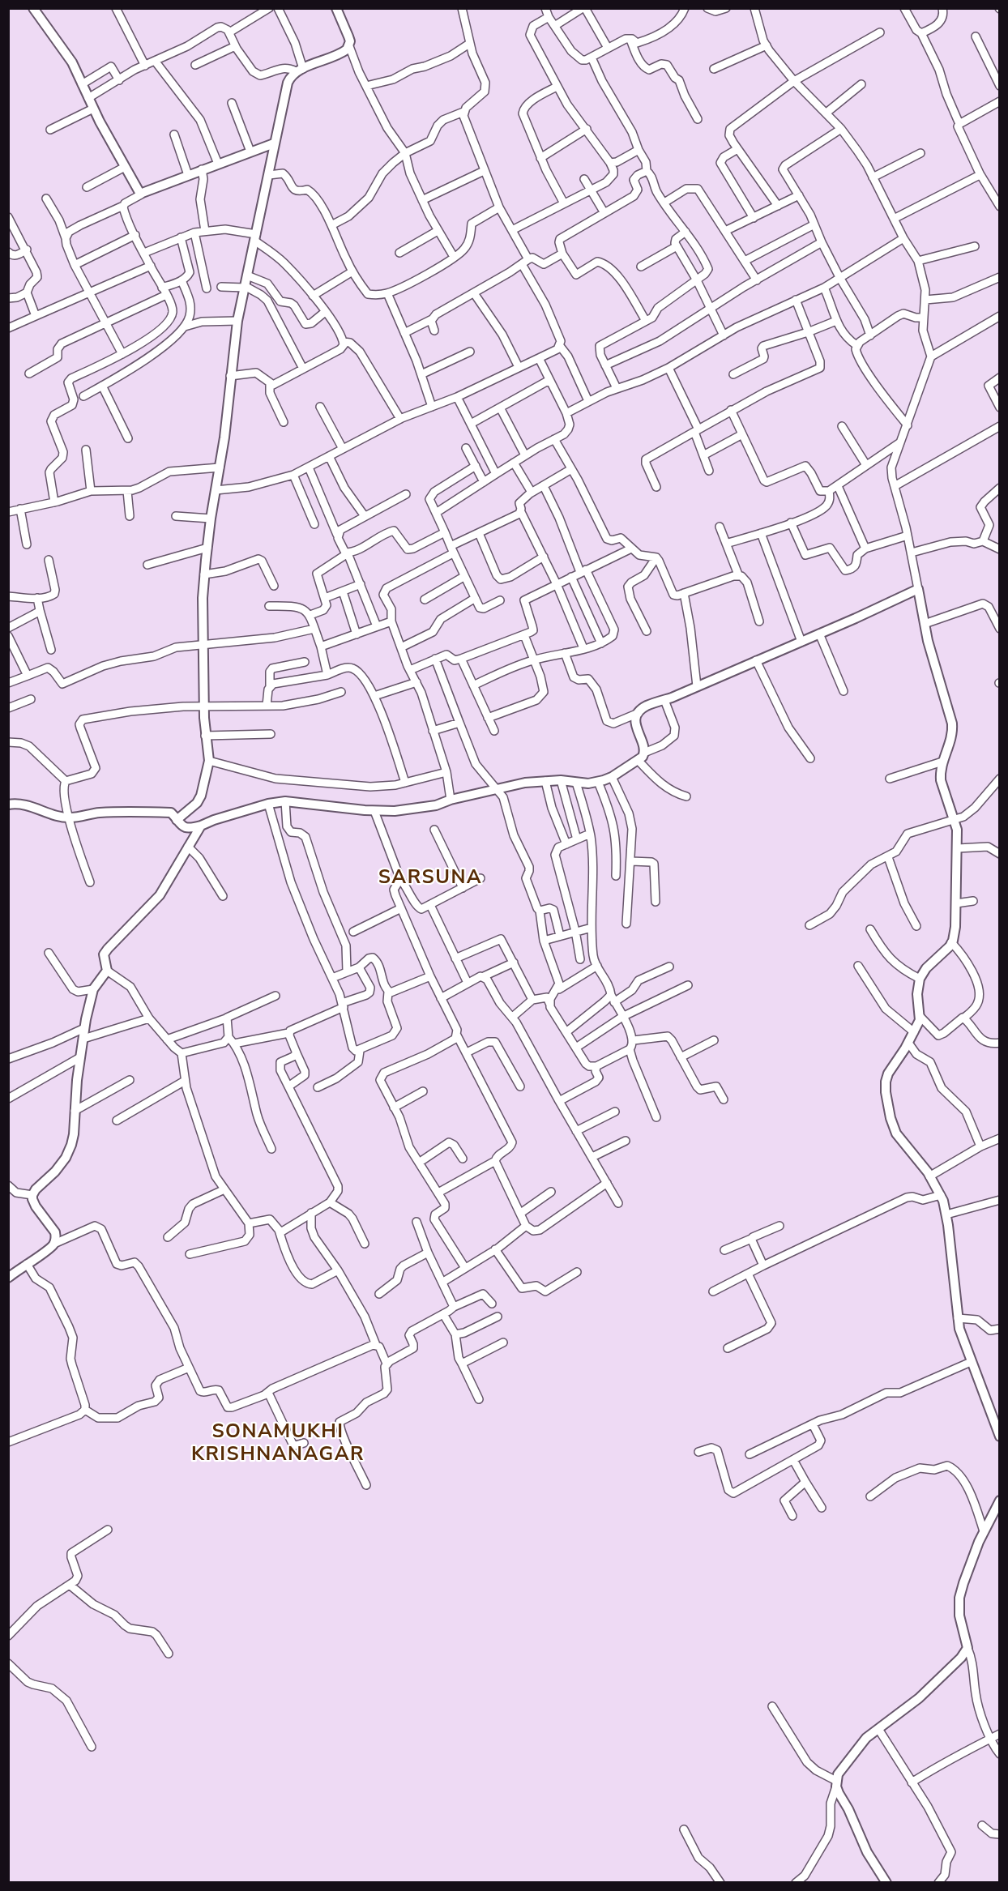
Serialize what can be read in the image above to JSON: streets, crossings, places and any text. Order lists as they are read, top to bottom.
{
  "districts": ["SARSUNA", "SONAMUKHI KRISHNANAGAR"]
}
